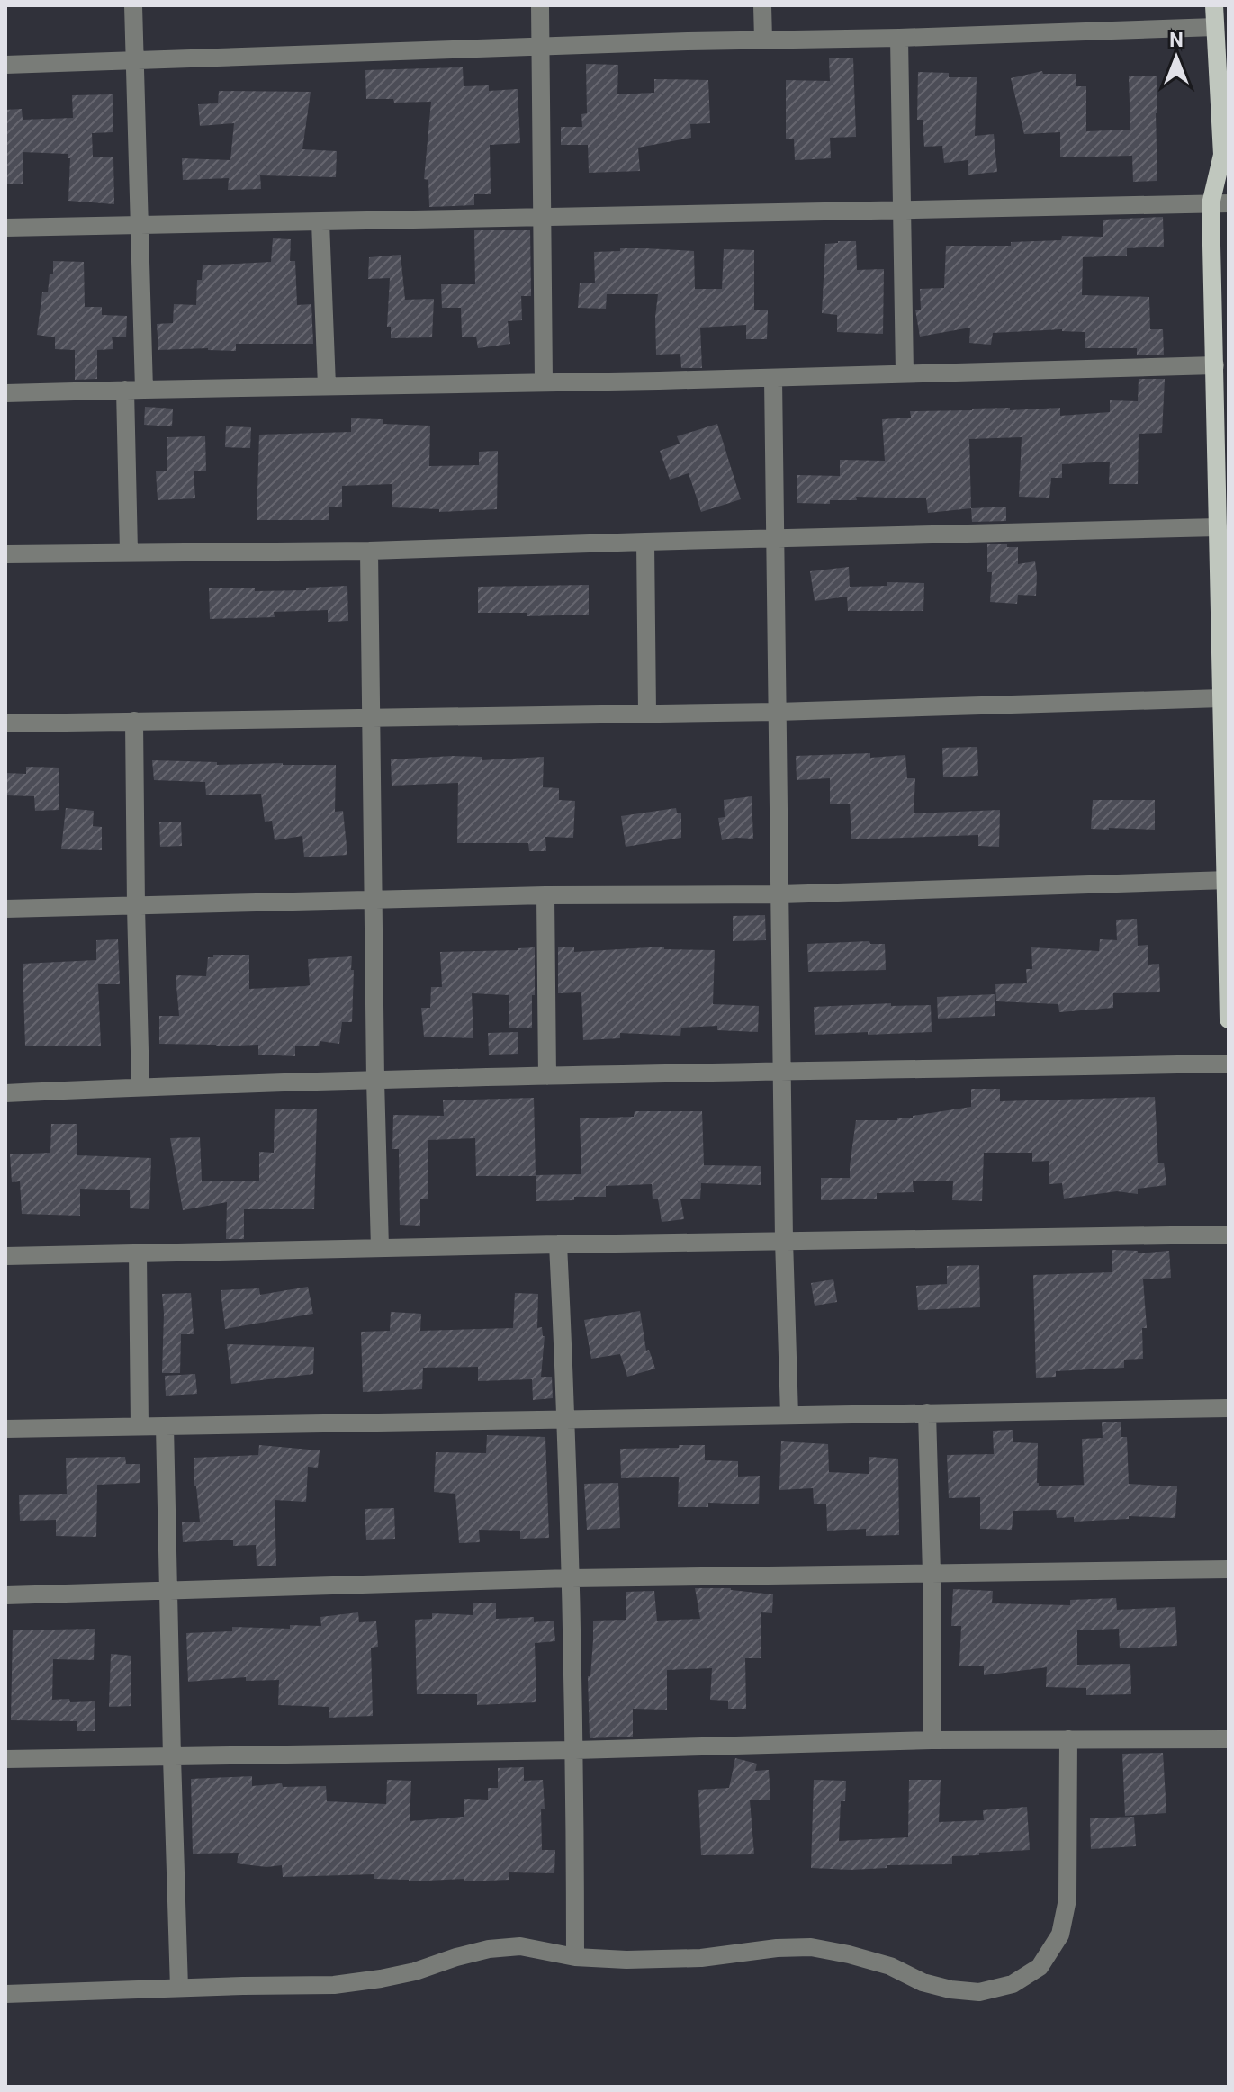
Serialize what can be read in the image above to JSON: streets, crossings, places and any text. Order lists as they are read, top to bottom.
{
  "north": "top"
}
